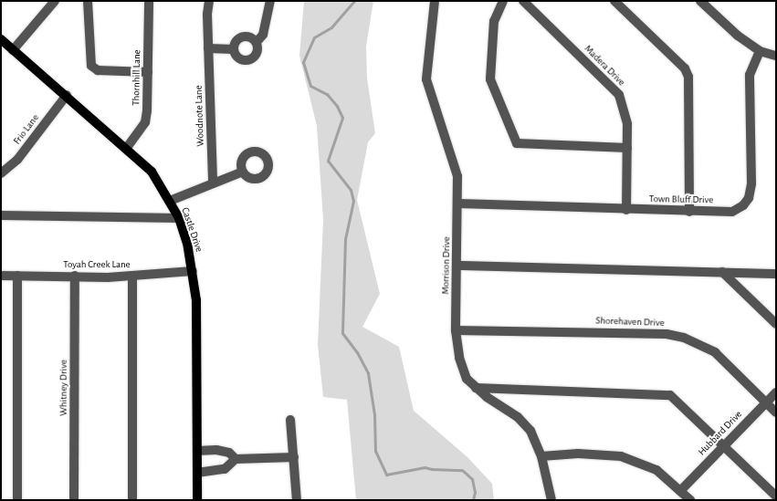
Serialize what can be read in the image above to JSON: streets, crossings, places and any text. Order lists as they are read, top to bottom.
{
  "streets": {
    "main road": ["Castle Drive"],
    "street": [
      "Madera Drive",
      "Thornhill Lane",
      "Woodnote Lane",
      "Frio Lane",
      "Town Bluff Drive",
      "Toyah Creek Lane",
      "Morrison Drive",
      "Shorehaven Drive",
      "Whitney Drive",
      "Hubbard Drive"
    ]
  },
  "crossings": [
    ["Madera Drive", "Town Bluff Drive"],
    ["Thornhill Lane", "Castle Drive"],
    ["Frio Lane", "Castle Drive"],
    ["Town Bluff Drive", "Morrison Drive"],
    ["Castle Drive", "Toyah Creek Lane"],
    ["Toyah Creek Lane", "Whitney Drive"],
    ["Morrison Drive", "Shorehaven Drive"],
    ["Shorehaven Drive", "Hubbard Drive"]
  ]
}
